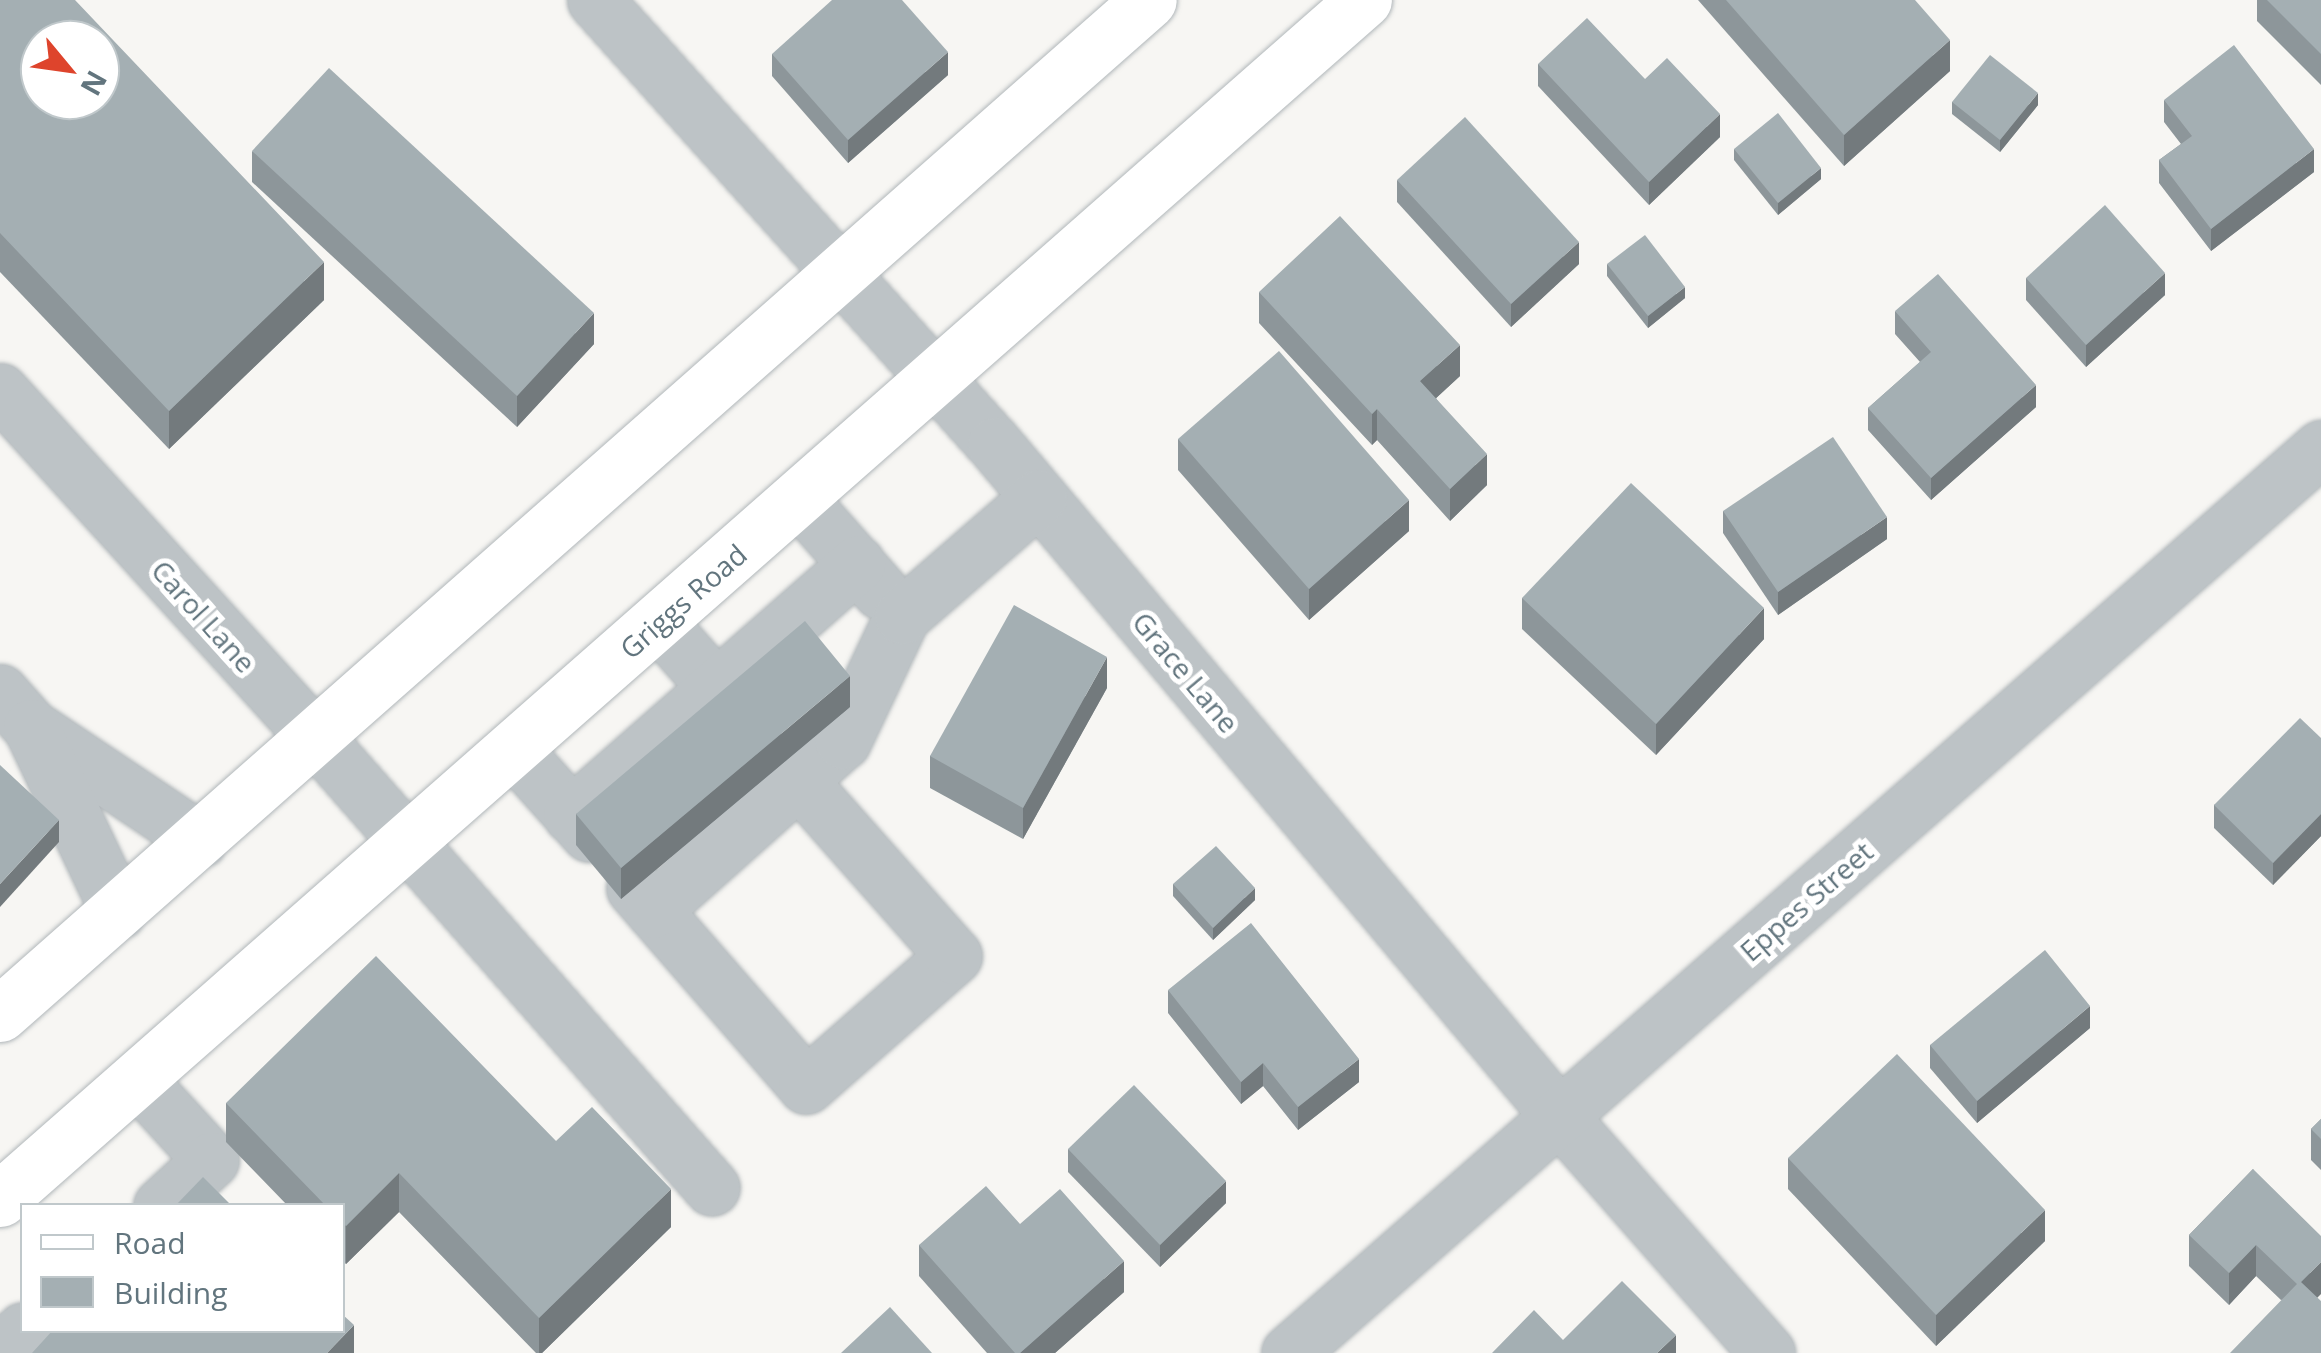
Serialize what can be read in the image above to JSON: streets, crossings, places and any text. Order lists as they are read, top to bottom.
{
  "streets": {
    "main road": ["Griggs Road"],
    "street": ["Carol Lane", "Grace Lane", "Eppes Street"]
  },
  "crossings": [
    ["Griggs Road", "Carol Lane"],
    ["Griggs Road", "Grace Lane"],
    ["Grace Lane", "Eppes Street"]
  ],
  "legend": ["Road", "Building"],
  "north": "bottom right"
}
